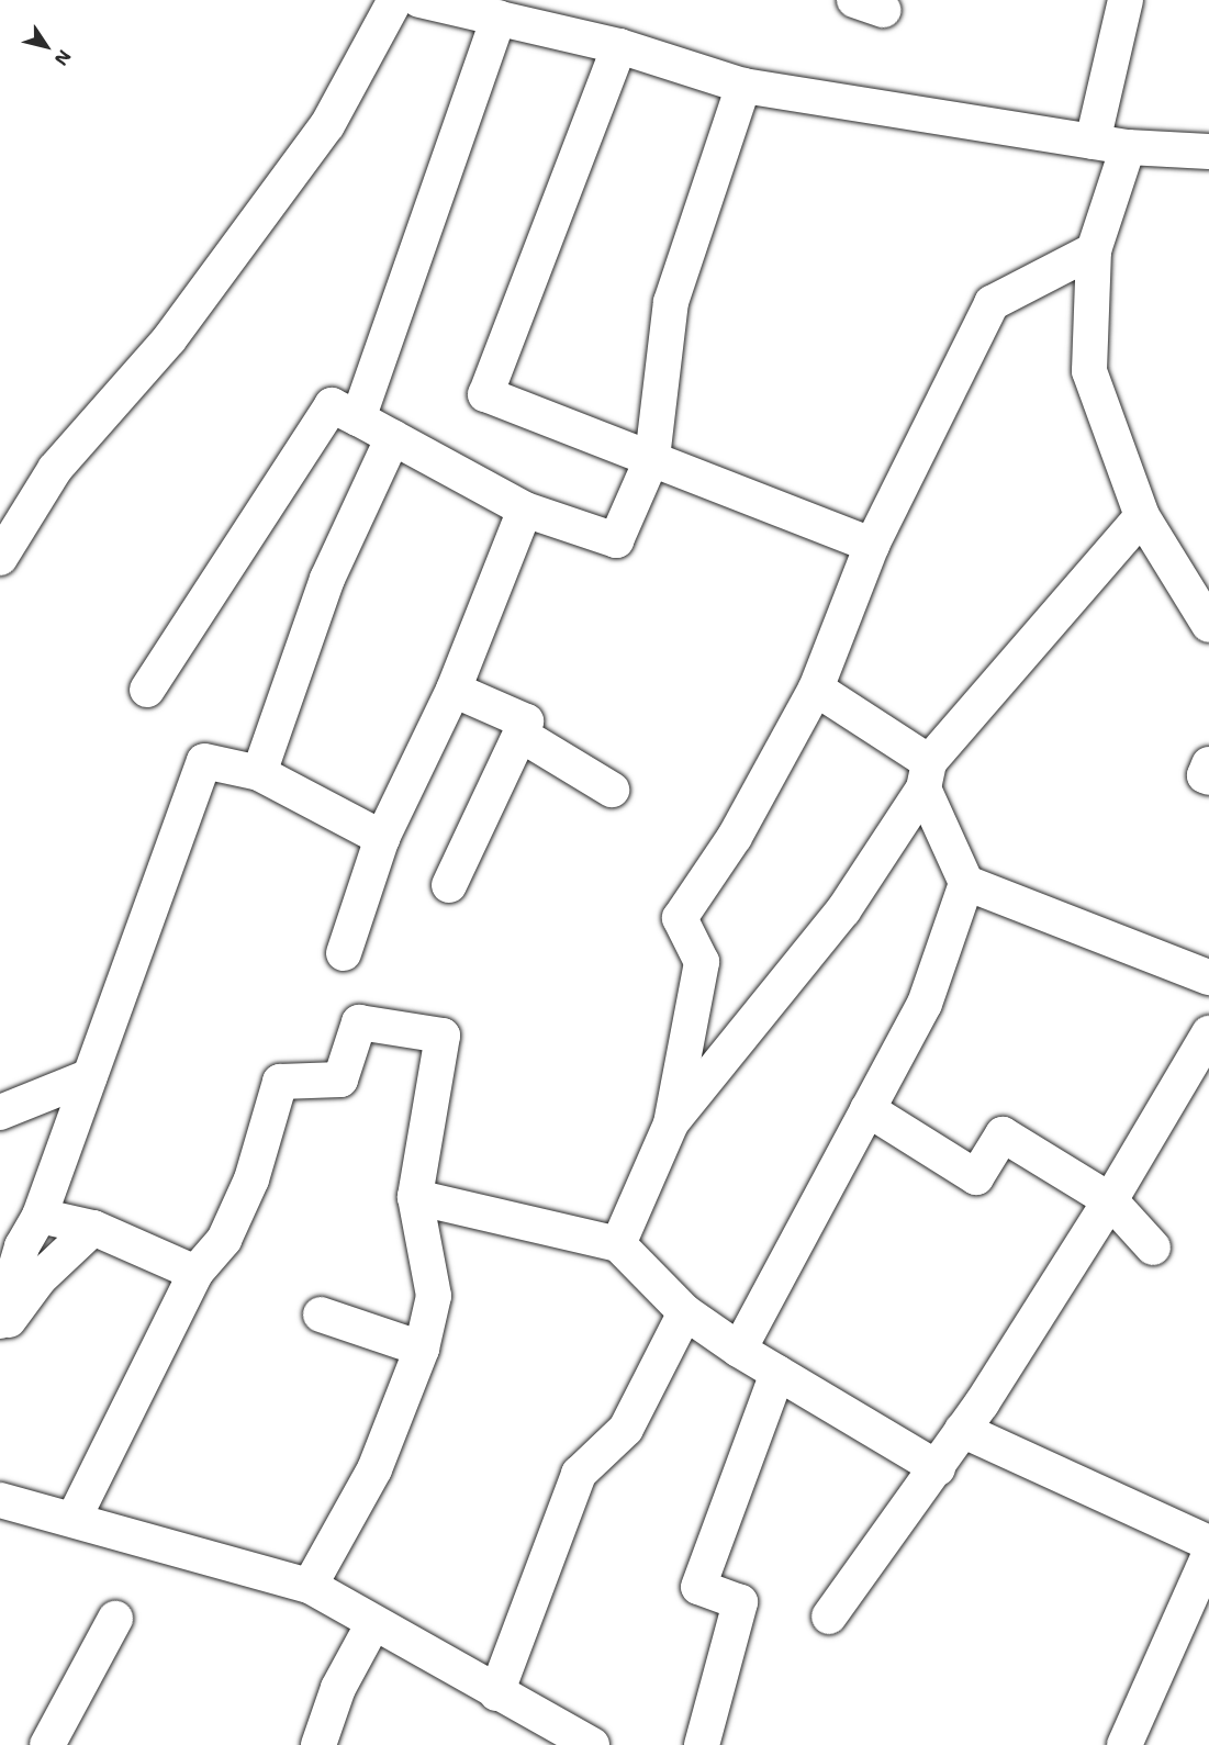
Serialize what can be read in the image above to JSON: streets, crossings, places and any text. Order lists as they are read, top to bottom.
{
  "north": "bottom right"
}
